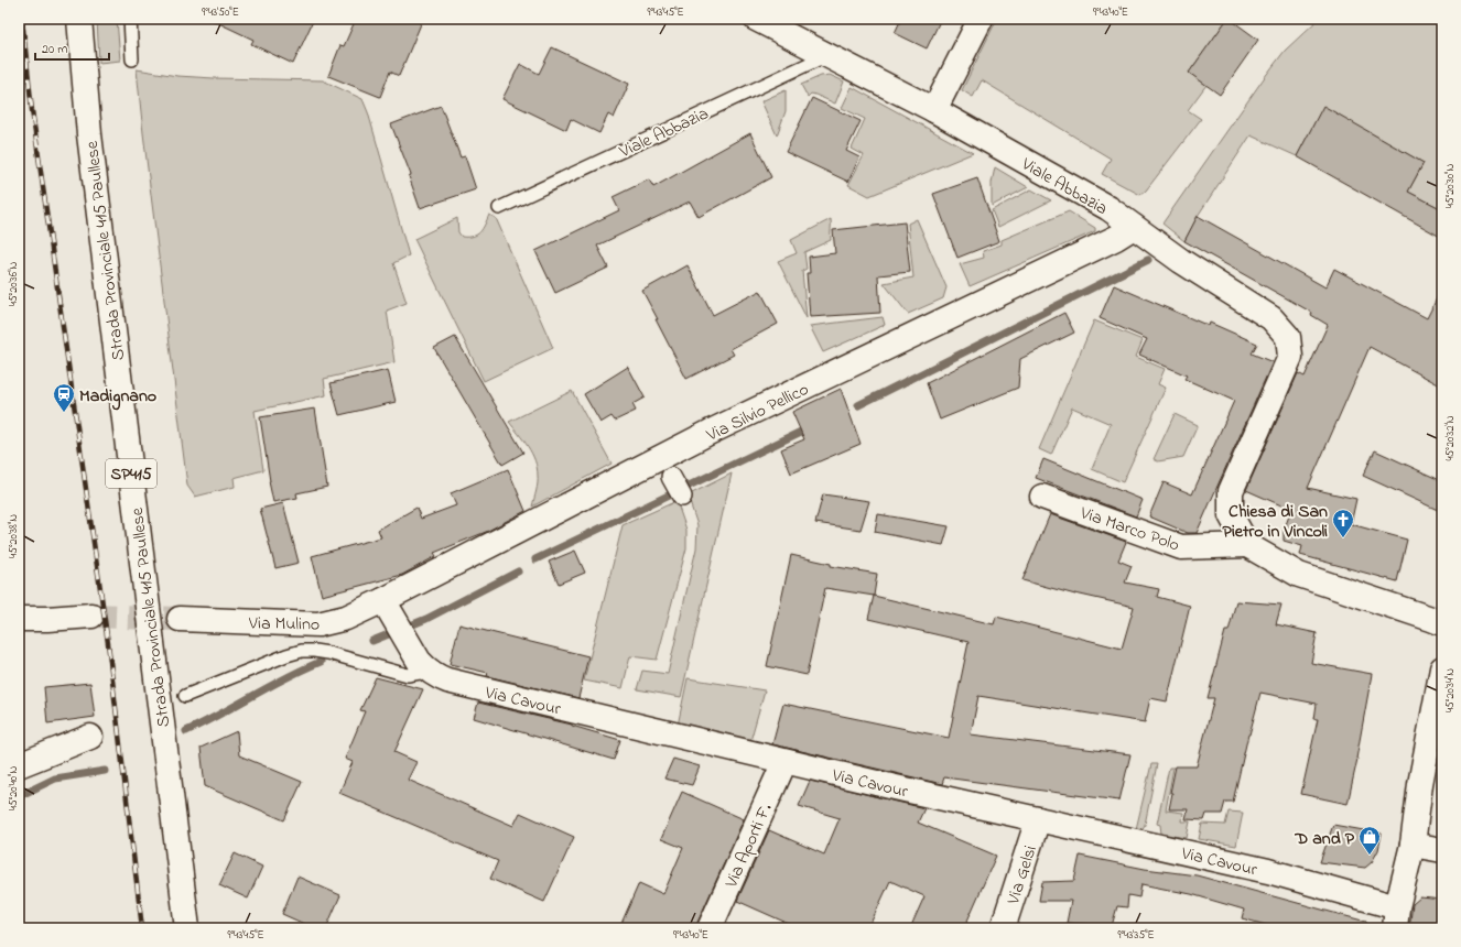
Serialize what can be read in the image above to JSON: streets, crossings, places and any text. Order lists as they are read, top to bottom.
{
  "streets": {
    "street": [
      "Viale Abbazia",
      "Strada Provinciale 415 Paullese",
      "Via Silvio Pellico",
      "SP415",
      "Via Marco Polo",
      "Via Mulino",
      "Via Cavour",
      "Via Aporti F.",
      "Via Gelsi"
    ]
  },
  "crossings": [
    ["Viale Abbazia", "Via Silvio Pellico"],
    ["Viale Abbazia", "Via Marco Polo"],
    ["Via Silvio Pellico", "Via Mulino"],
    ["Via Silvio Pellico", "Via Cavour"],
    ["Via Mulino", "Via Cavour"],
    ["Via Cavour", "Via Aporti F."],
    ["Via Cavour", "Via Gelsi"]
  ],
  "places": {
    "station": ["Madignano"],
    "church": ["Chiesa di San Pietro in Vincoli"],
    "shop": ["D and P"]
  },
  "scale_bar": "20 m",
  "coordinates": [
    "9°43'50\"E",
    "9°43'45\"E",
    "9°43'40\"E",
    "45°20'30\"N",
    "45°20'36\"N",
    "45°20'32\"N",
    "45°20'38\"N",
    "45°20'34\"N",
    "45°20'40\"N",
    "9°43'35\"E"
  ]
}
